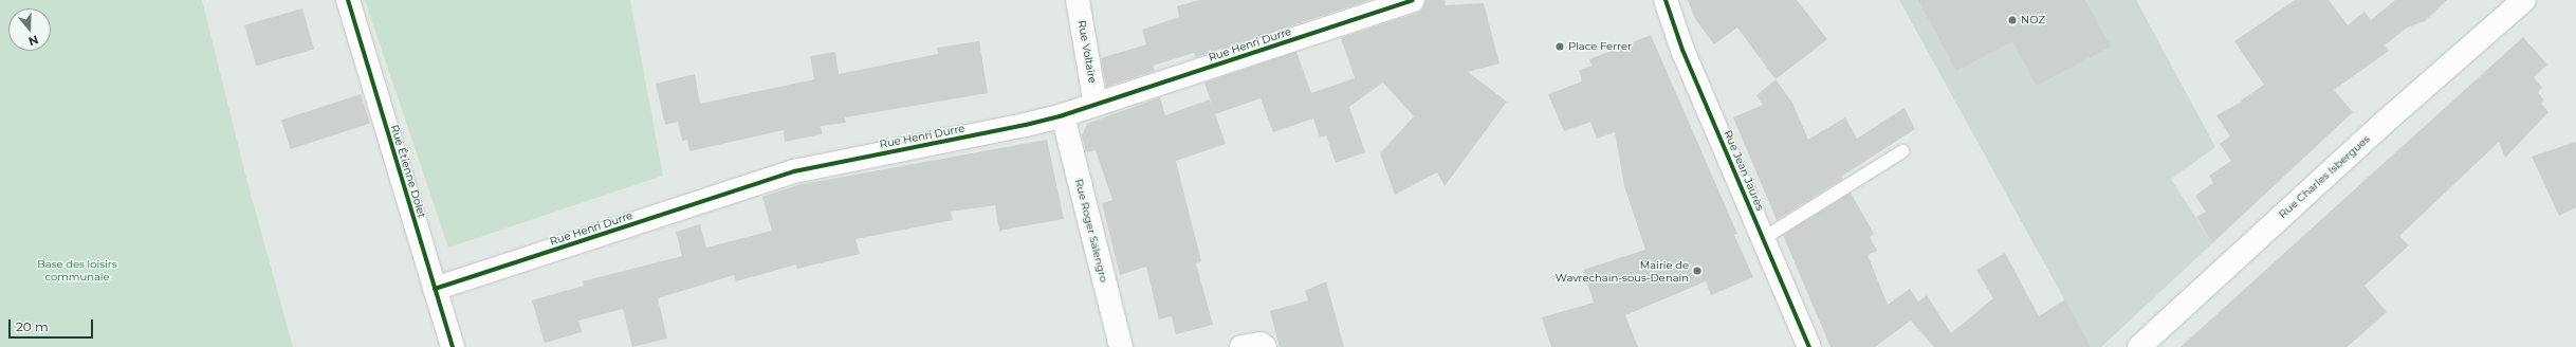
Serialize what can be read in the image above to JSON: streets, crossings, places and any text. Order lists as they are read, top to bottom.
{
  "streets": {
    "street": [
      "Rue Henri Durre",
      "Rue Voltaire",
      "Rue Jean Jaurès",
      "Rue Étienne Dolet",
      "Rue Charles Isbergues",
      "Rue Roger Salengro"
    ]
  },
  "crossings": [
    ["Rue Henri Durre", "Rue Voltaire"],
    ["Rue Henri Durre", "Rue Étienne Dolet"],
    ["Rue Henri Durre", "Rue Roger Salengro"]
  ],
  "parks": ["Base des loisirs communale"],
  "places": ["NOZ", "Place Ferrer", "Mairie de Wavrechain-sous-Denain"],
  "scale_bar": "20 m",
  "north": "bottom"
}
